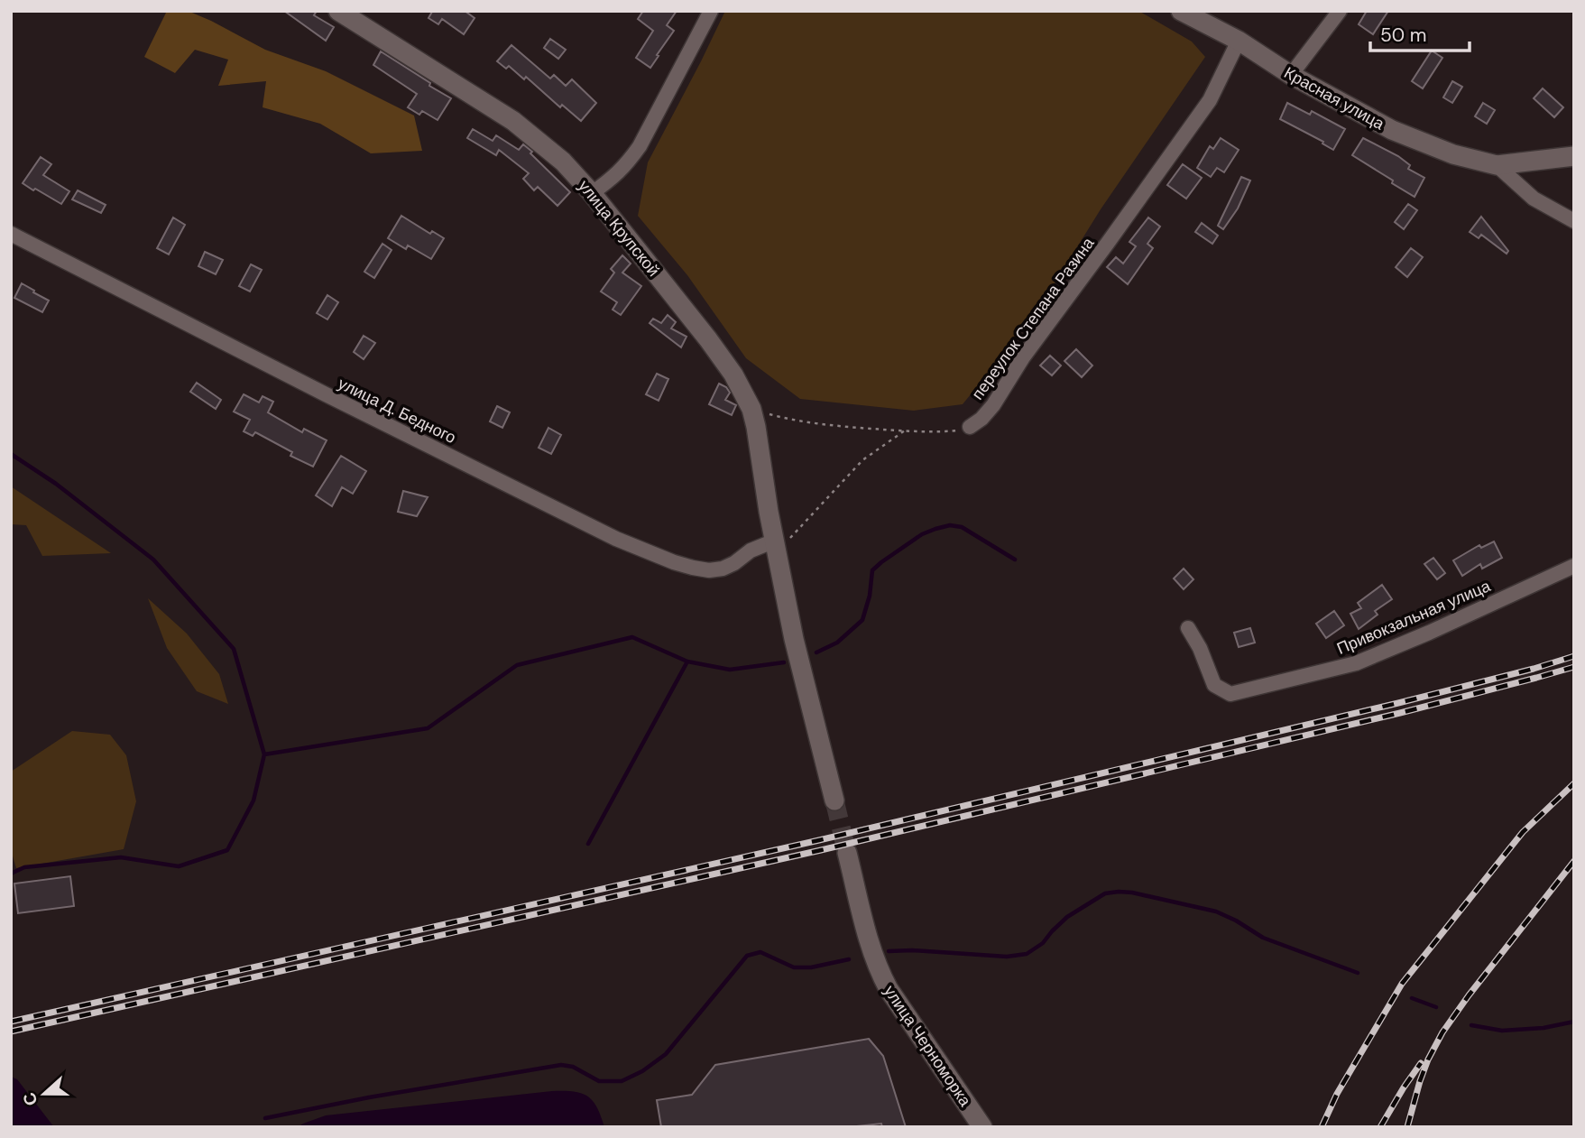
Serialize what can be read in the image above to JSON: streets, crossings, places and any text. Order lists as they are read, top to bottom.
{
  "streets": {
    "street": [
      "Красная улица",
      "улица Крупской",
      "переулок Степана Разина",
      "улица Д. Бедного",
      "Привокзальная улица",
      "улица Черноморка"
    ]
  },
  "crossings": [
    ["Красная улица", "переулок Степана Разина"],
    ["улица Крупской", "улица Д. Бедного"]
  ],
  "scale_bar": "50 m",
  "north": "left"
}
